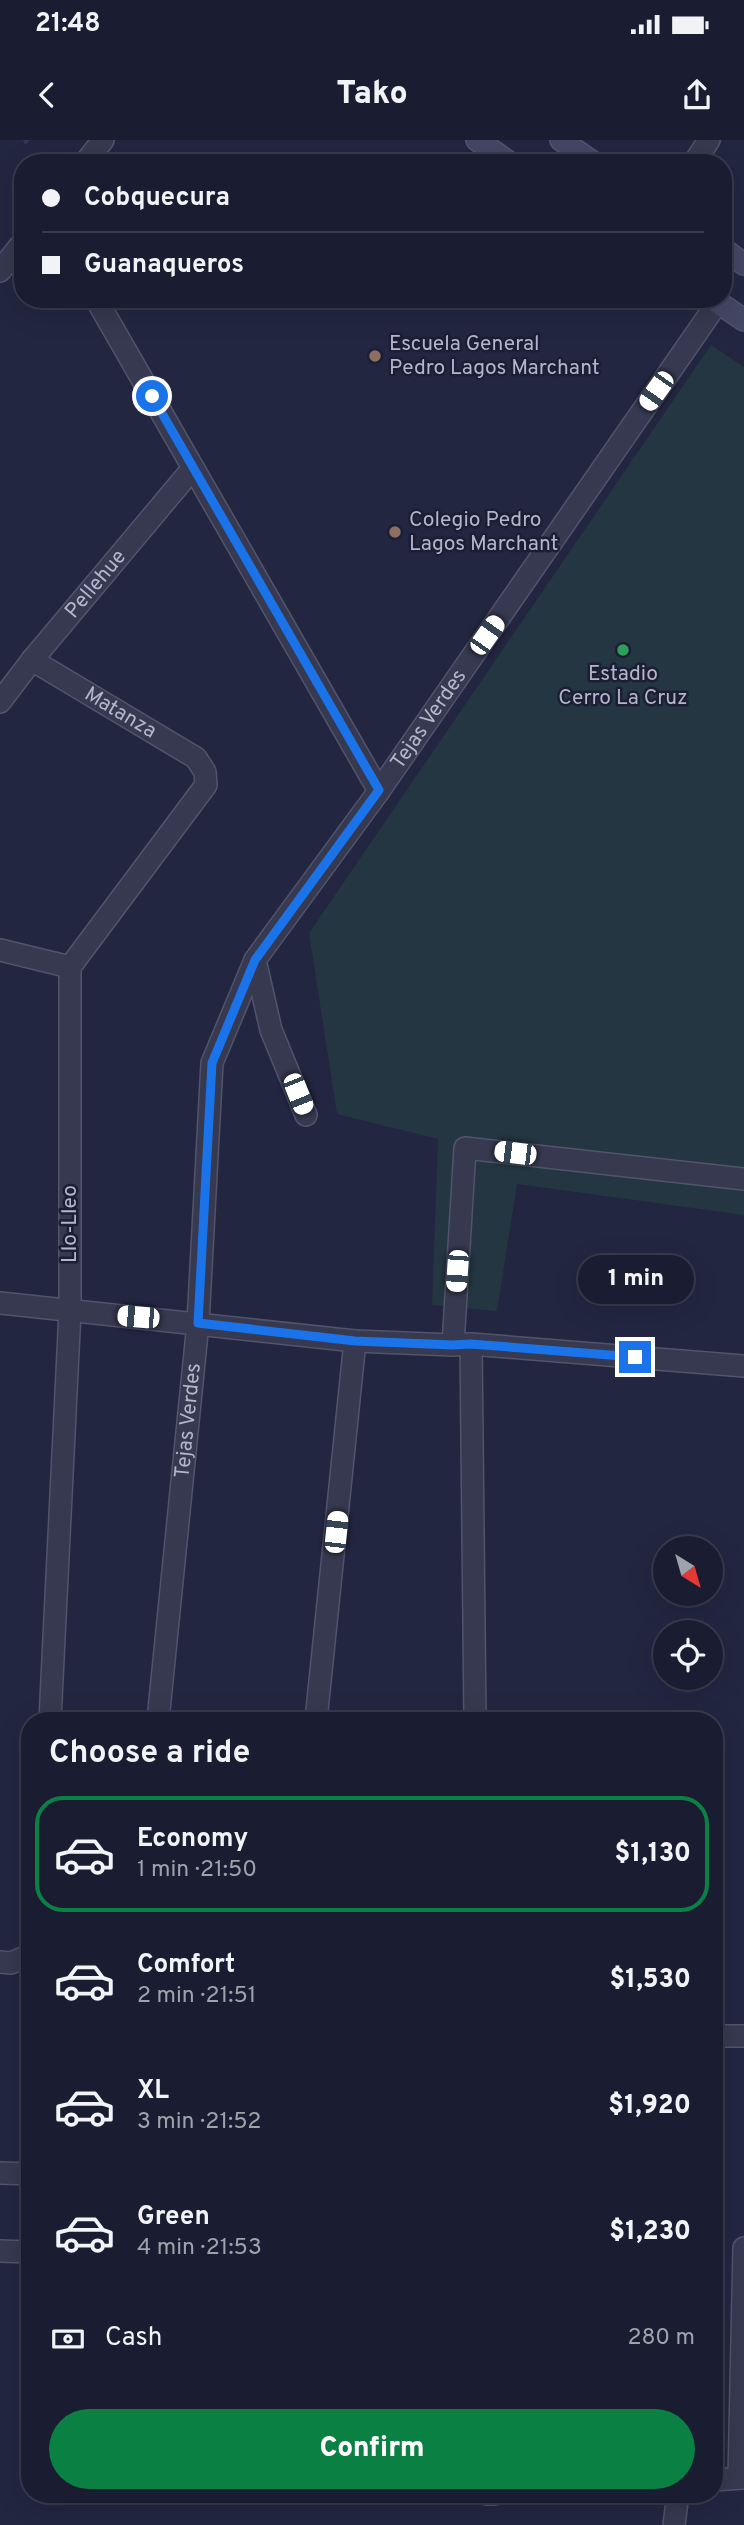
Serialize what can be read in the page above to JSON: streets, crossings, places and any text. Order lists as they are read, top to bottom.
{
  "streets": {
    "street": [
      "Pellehue",
      "Matanza",
      "Tejas Verdes",
      "Llo-Lleo"
    ]
  },
  "crossings": [
    ["Pellehue", "Matanza"],
    ["Matanza", "Llo-Lleo"]
  ],
  "places": ["Escuela General Pedro Lagos Marchant", "Colegio Pedro Lagos Marchant", "Estadio Cerro La Cruz"],
  "north": "bottom right",
  "page": {
    "status": "21:48",
    "header": "Tako",
    "banner": ["Cobquecura", "Guanaqueros"],
    "bubble": "1 min",
    "heading": "Choose a ride",
    "list": [
      {
        "name": "Economy",
        "note": "1 min · 21:50",
        "value": "$1,130"
      },
      {
        "name": "Comfort",
        "note": "2 min · 21:51",
        "value": "$1,530"
      },
      {
        "name": "XL",
        "note": "3 min · 21:52",
        "value": "$1,920"
      },
      {
        "name": "Green",
        "note": "4 min · 21:53",
        "value": "$1,230"
      }
    ],
    "pay": ["Cash", "280 m"],
    "buttons": "Confirm"
  }
}
